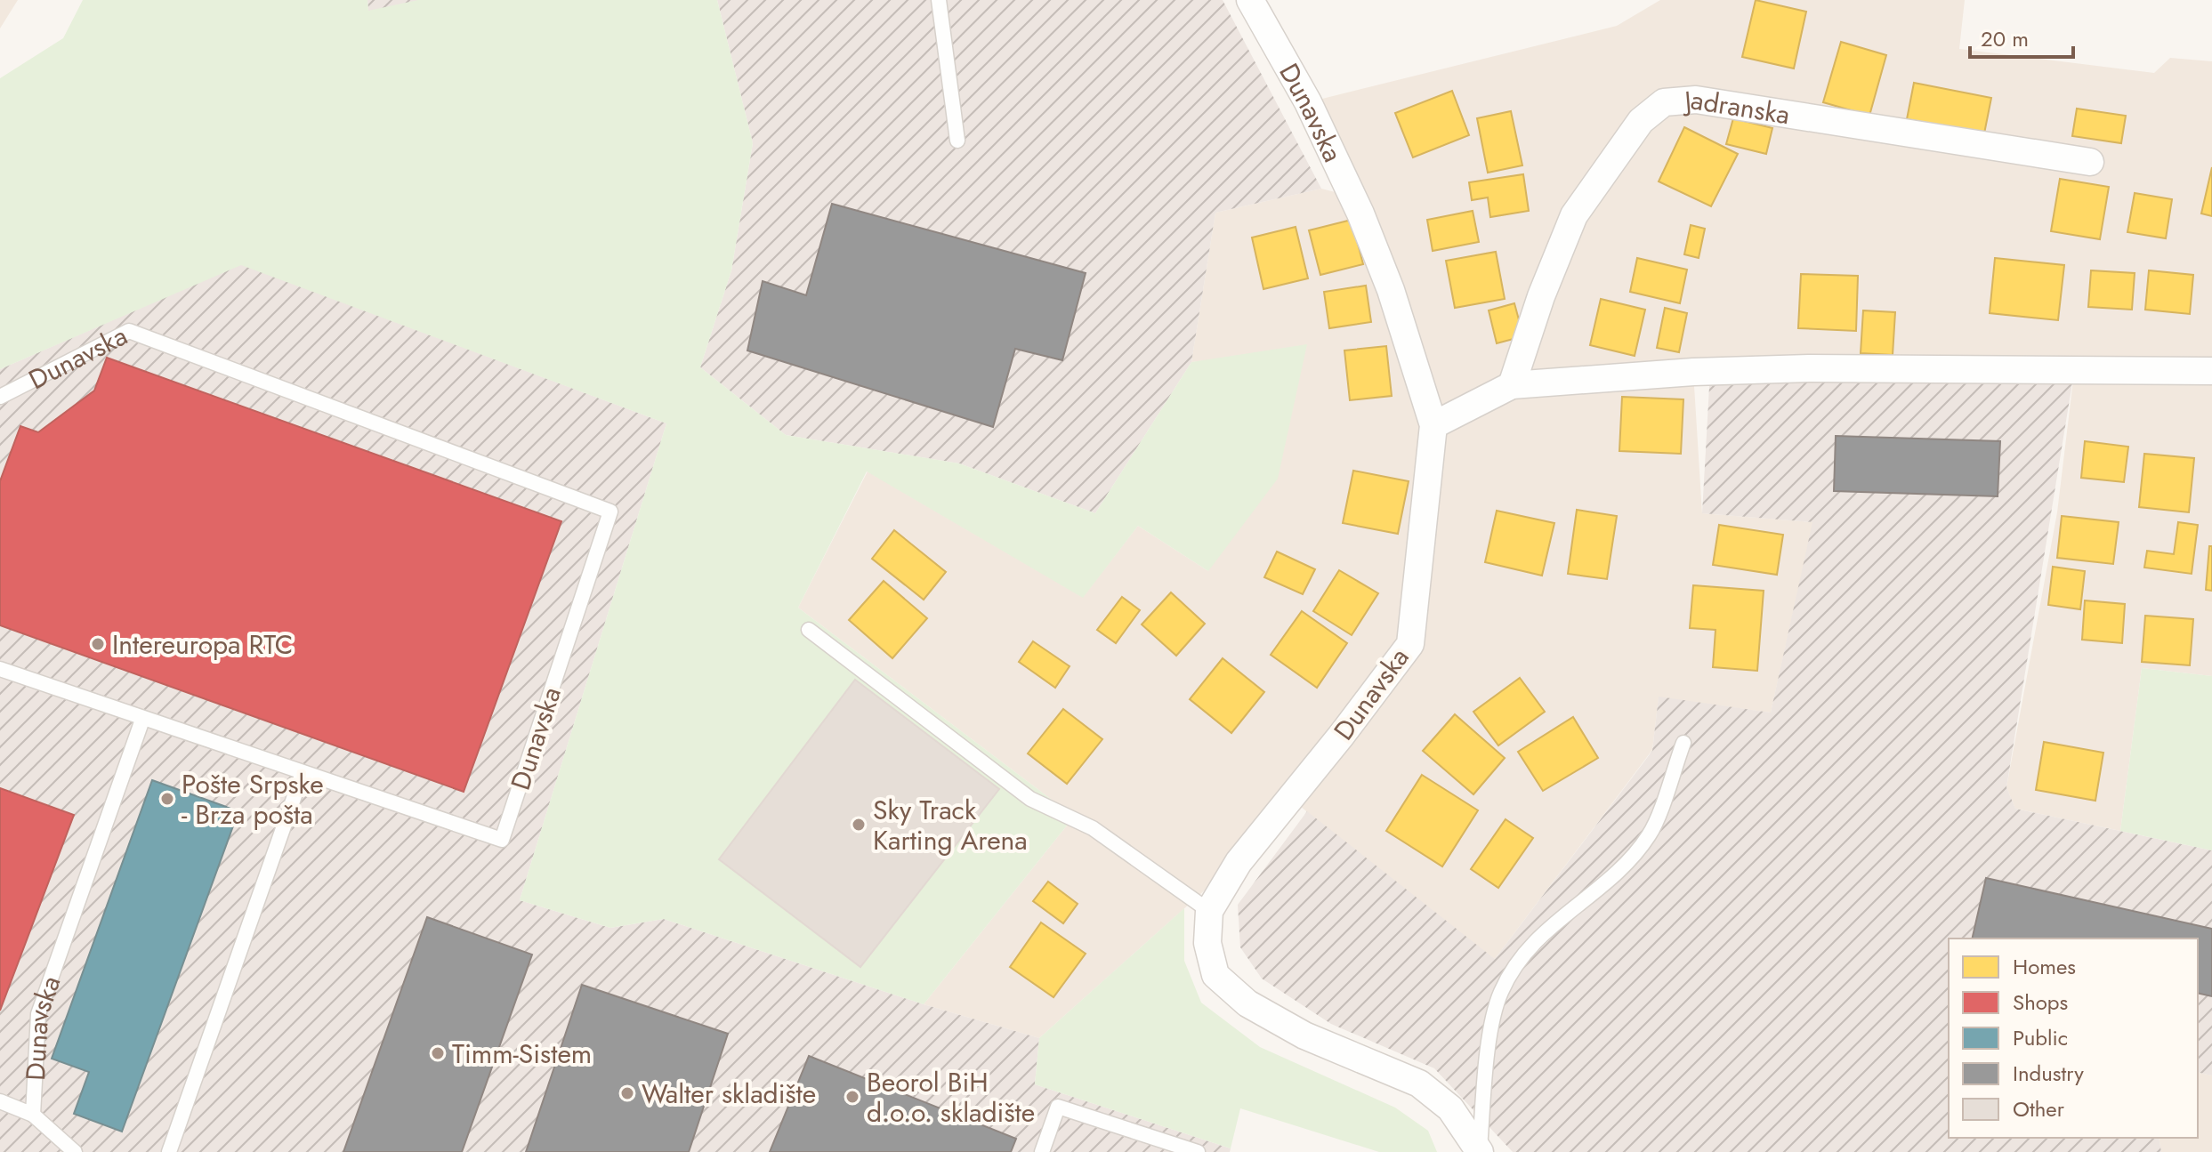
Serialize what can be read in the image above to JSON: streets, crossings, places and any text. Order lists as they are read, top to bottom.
{
  "streets": {
    "street": ["Jadranska", "Dunavska"]
  },
  "places": [
    "Intereuropa RTC",
    "Pošte Srpske - Brza pošta",
    "Sky Track Karting Arena",
    "Timm-Sistem",
    "Walter skladište",
    "Beorol BiH d.o.o. skladište"
  ],
  "legend": [
    "Homes",
    "Shops",
    "Public",
    "Industry",
    "Other"
  ],
  "scale_bar": "20 m"
}
